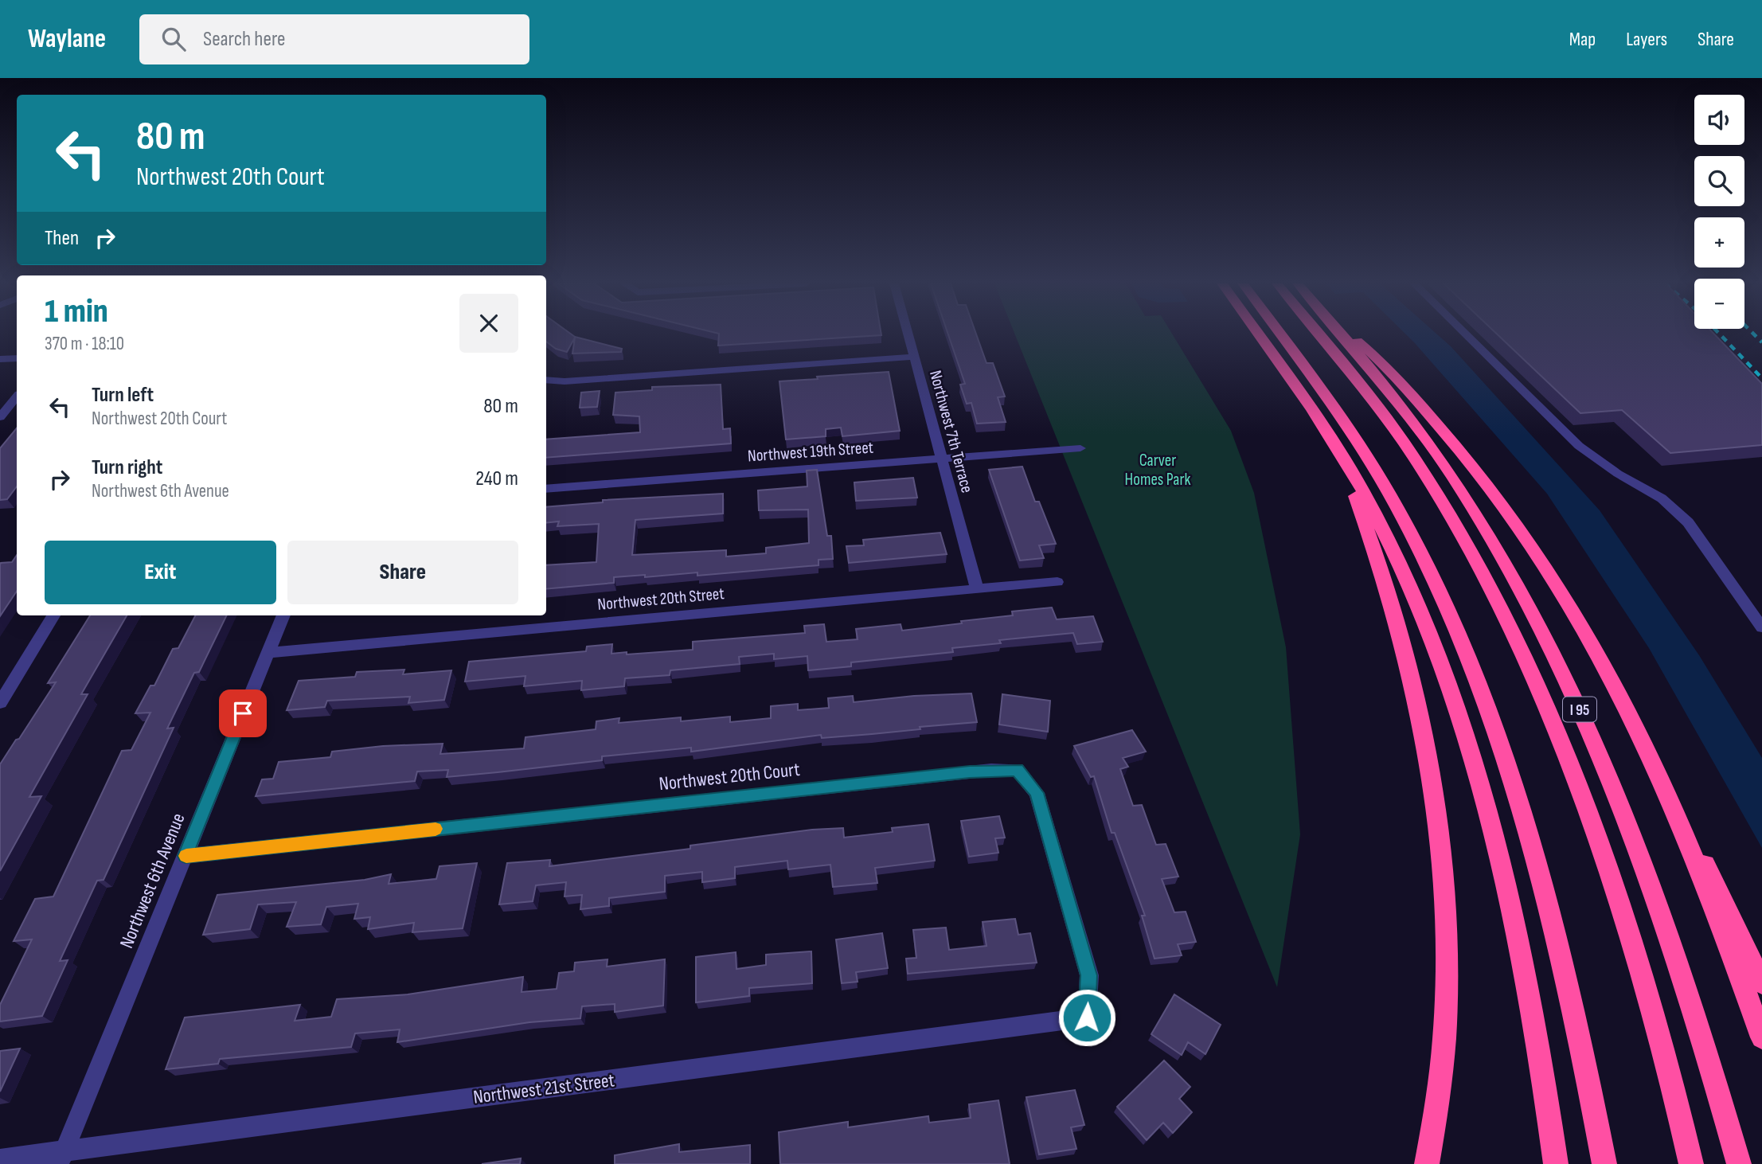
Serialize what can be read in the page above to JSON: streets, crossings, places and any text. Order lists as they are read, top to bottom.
{
  "streets": {
    "highway": ["I 95"],
    "street": [
      "Northwest 7th Terrace",
      "Northwest 19th Street",
      "Northwest 20th Street",
      "Northwest 20th Court",
      "Northwest 6th Avenue",
      "Northwest 21st Street"
    ]
  },
  "crossings": [
    ["Northwest 7th Terrace", "Northwest 19th Street"],
    ["Northwest 7th Terrace", "Northwest 20th Street"],
    ["Northwest 20th Street", "Northwest 6th Avenue"],
    ["Northwest 20th Court", "Northwest 6th Avenue"],
    ["Northwest 20th Court", "Northwest 21st Street"],
    ["Northwest 6th Avenue", "Northwest 21st Street"]
  ],
  "parks": ["Carver Homes Park"],
  "page": {
    "header": "Waylane",
    "search": "Search here",
    "nav": ["Map", "Layers", "Share"],
    "map_buttons": ["+", "−"],
    "turn": ["80 m", "Northwest 20th Court"],
    "then": "Then",
    "heading": ["1 min", "370 m · 18:10"],
    "list": [
      {
        "name": "Turn left",
        "note": "Northwest 20th Court",
        "value": "80 m"
      },
      {
        "name": "Turn right",
        "note": "Northwest 6th Avenue",
        "value": "240 m"
      }
    ],
    "buttons": ["Exit", "Share"]
  }
}
